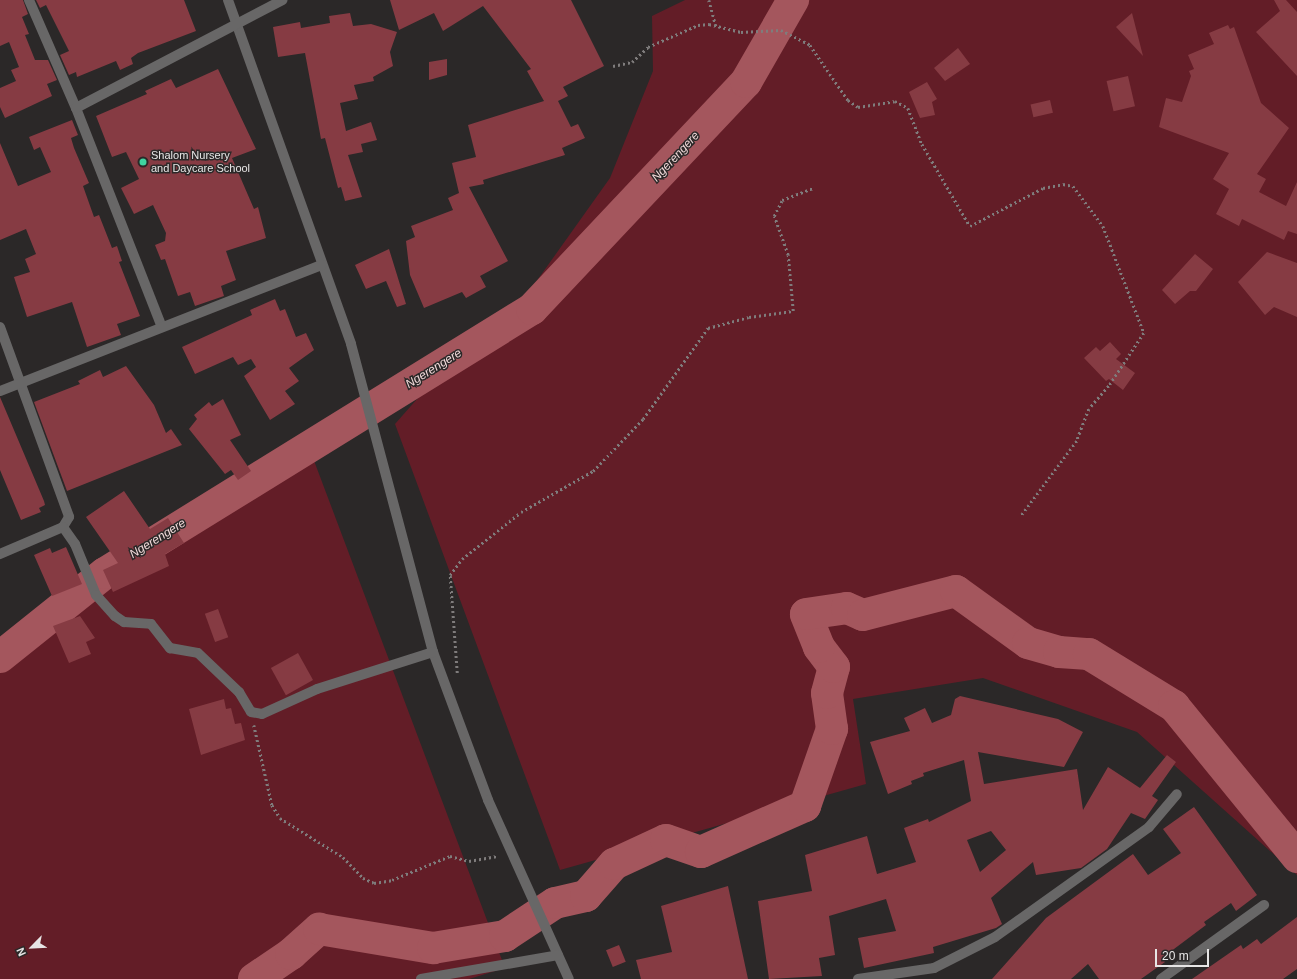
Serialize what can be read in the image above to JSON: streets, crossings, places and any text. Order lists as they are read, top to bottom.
{
  "water": ["Ngerengere"],
  "places": ["Shalom Nursery and Daycare School"],
  "scale_bar": "20 m",
  "north": "bottom left"
}
